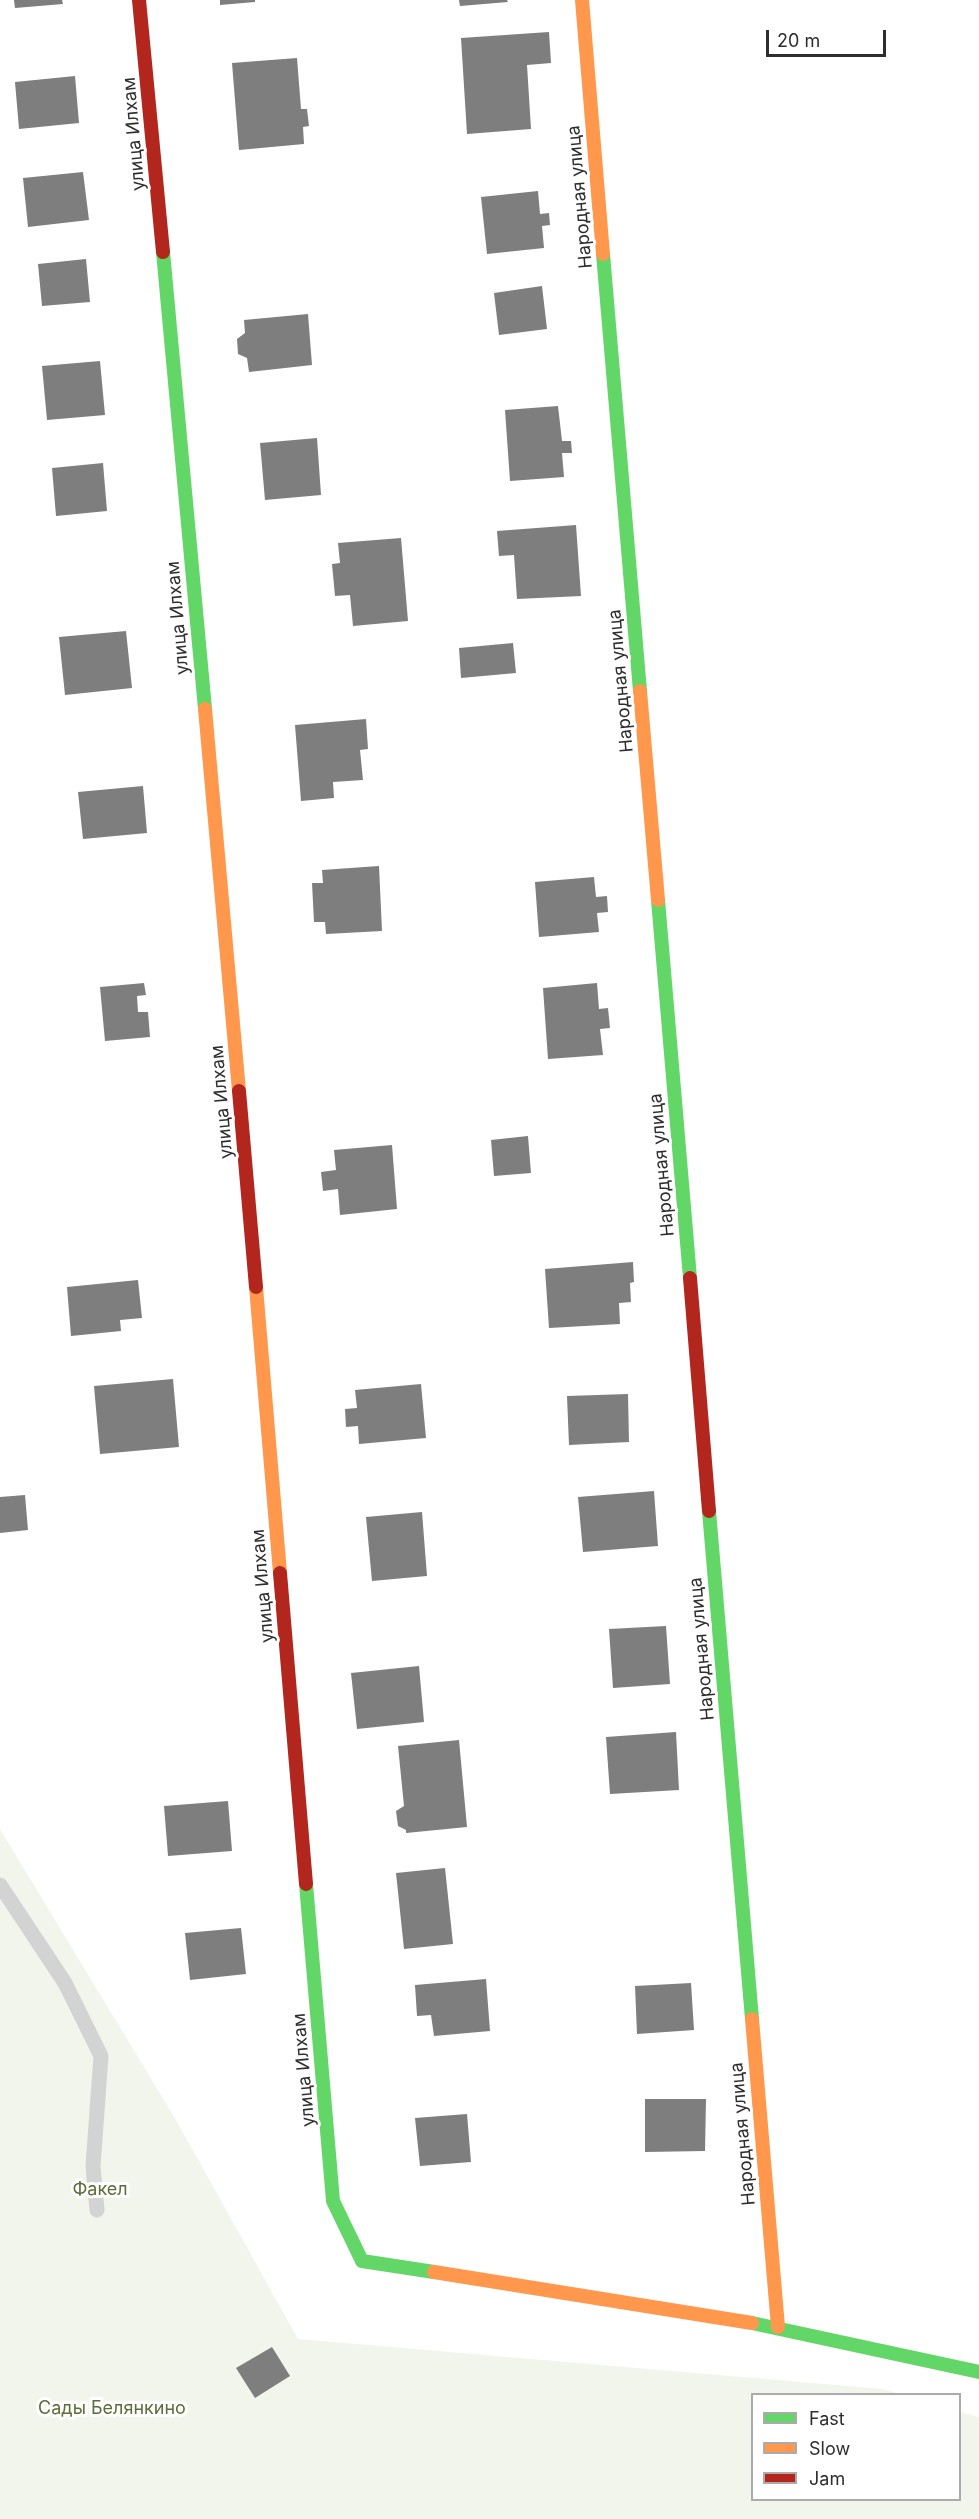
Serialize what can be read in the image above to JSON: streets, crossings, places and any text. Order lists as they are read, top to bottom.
{
  "streets": {
    "street": ["улица Илхам", "Народная улица"]
  },
  "crossings": [
    ["улица Илхам", "Народная улица"]
  ],
  "parks": ["Факел", "Сады Белянкино"],
  "legend": ["Fast", "Slow", "Jam"],
  "scale_bar": "20 m"
}
